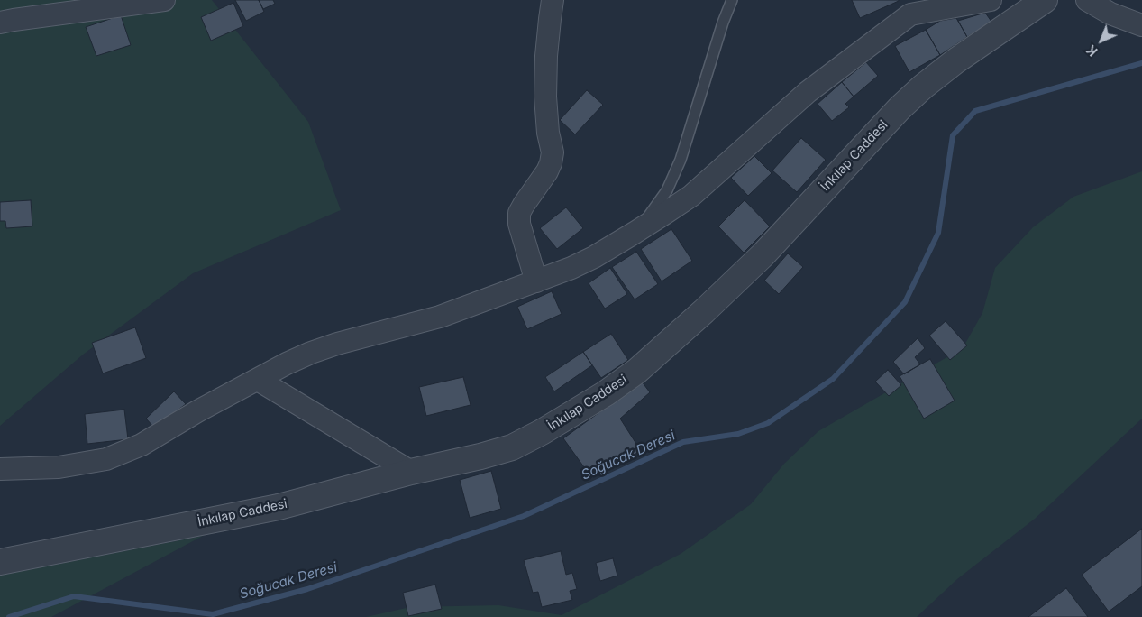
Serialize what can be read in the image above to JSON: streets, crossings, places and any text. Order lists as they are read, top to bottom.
{
  "streets": {
    "street": ["İnkılap Caddesi"]
  },
  "water": ["Soğucak Deresi"],
  "north": "bottom left"
}
